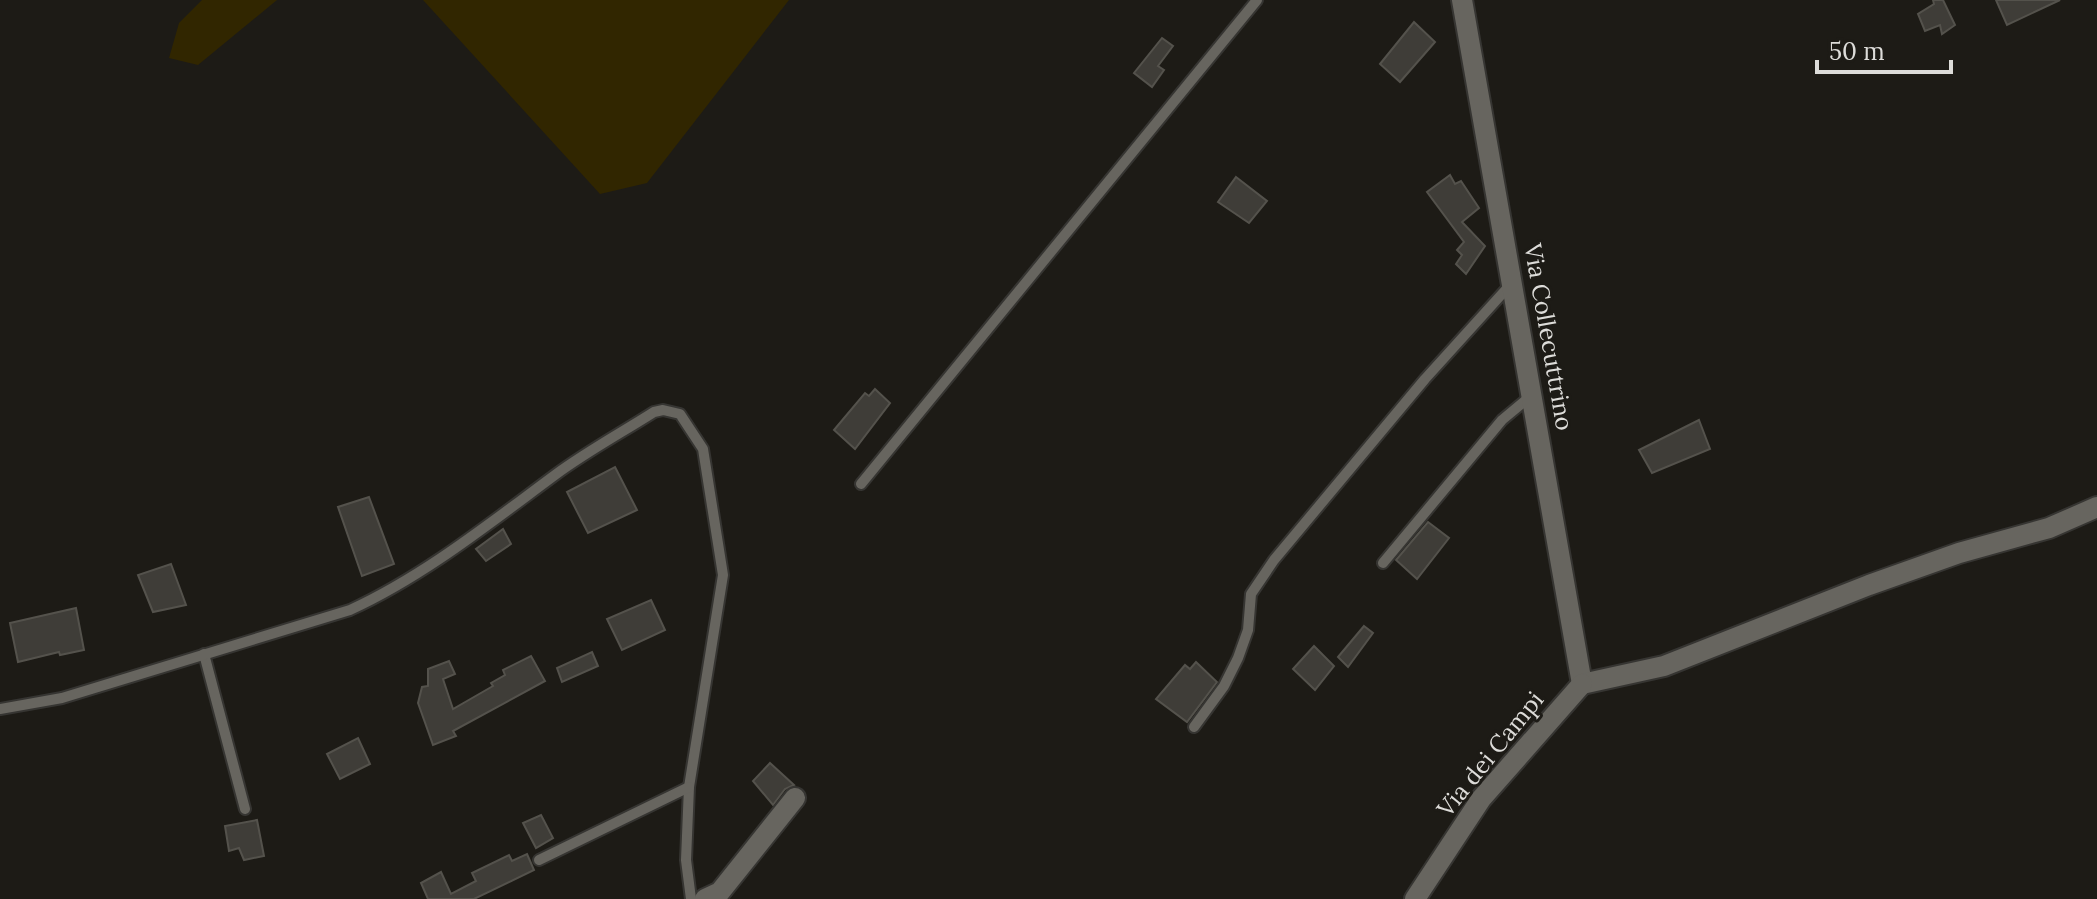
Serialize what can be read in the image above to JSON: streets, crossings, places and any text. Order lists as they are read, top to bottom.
{
  "streets": {
    "street": ["Via Collecuttrino", "Via dei Campi"]
  },
  "crossings": [
    ["Via Collecuttrino", "Via dei Campi"]
  ],
  "scale_bar": "50 m"
}
